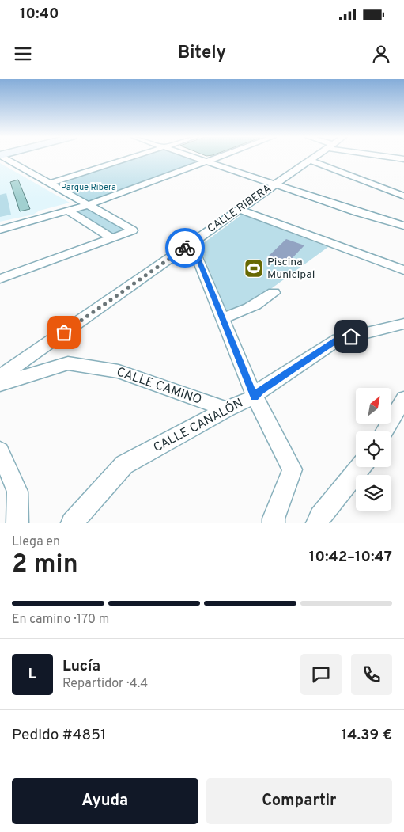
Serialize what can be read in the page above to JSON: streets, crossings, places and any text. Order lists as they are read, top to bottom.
{
  "streets": {
    "street": ["CALLE RIBERA", "CALLE CAMINO", "CALLE CANALÓN"]
  },
  "crossings": [
    ["CALLE CAMINO", "CALLE CANALÓN"]
  ],
  "parks": ["Parque Ribera"],
  "places": {
    "sports": ["Piscina Municipal"]
  },
  "north": "top right",
  "page": {
    "status": "10:40",
    "header": "Bitely",
    "heading": ["2 min", "Llega en", "10:42–10:47"],
    "panel": [
      "Lucía",
      "Repartidor · 4.4",
      "Pedido #4851",
      "14.39 €"
    ],
    "bar": "En camino · 170 m",
    "round": "L",
    "buttons": ["Ayuda", "Compartir"]
  }
}
